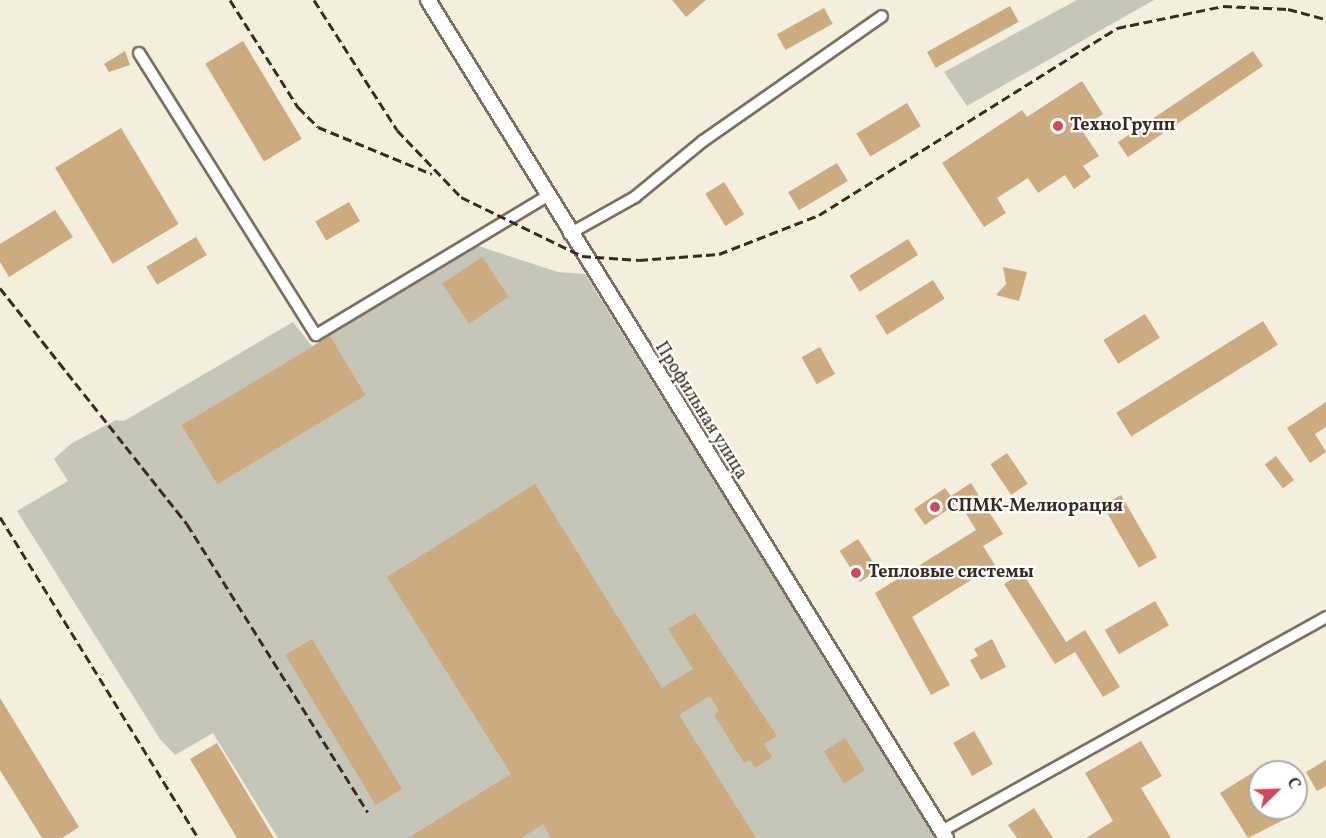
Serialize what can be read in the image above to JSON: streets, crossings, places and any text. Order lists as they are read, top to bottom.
{
  "streets": {
    "street": ["Профильная улица"]
  },
  "places": ["ТехноГрупп", "СПМК-Мелиорация", "Тепловые системы"],
  "north": "top right"
}
